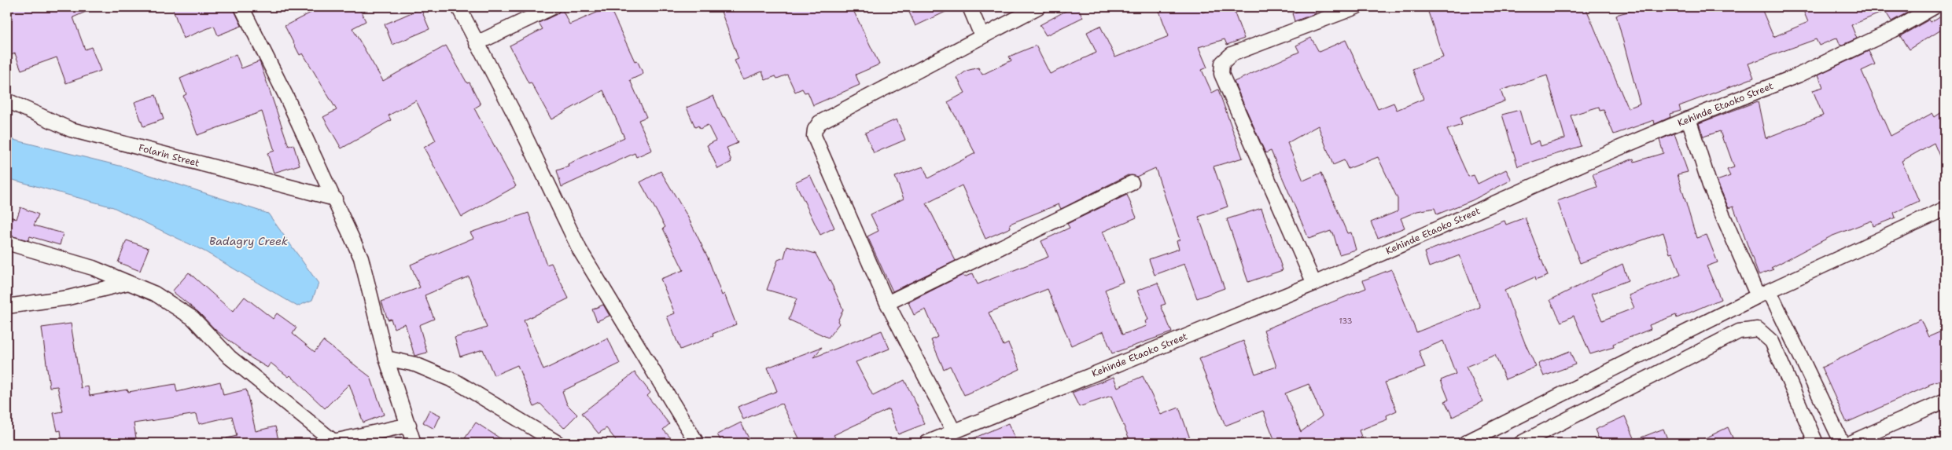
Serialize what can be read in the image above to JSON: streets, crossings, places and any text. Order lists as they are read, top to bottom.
{
  "streets": {
    "street": ["Kehinde Etaoko Street", "Folarin Street"]
  },
  "water": ["Badagry Creek"],
  "house_numbers": ["133"]
}
